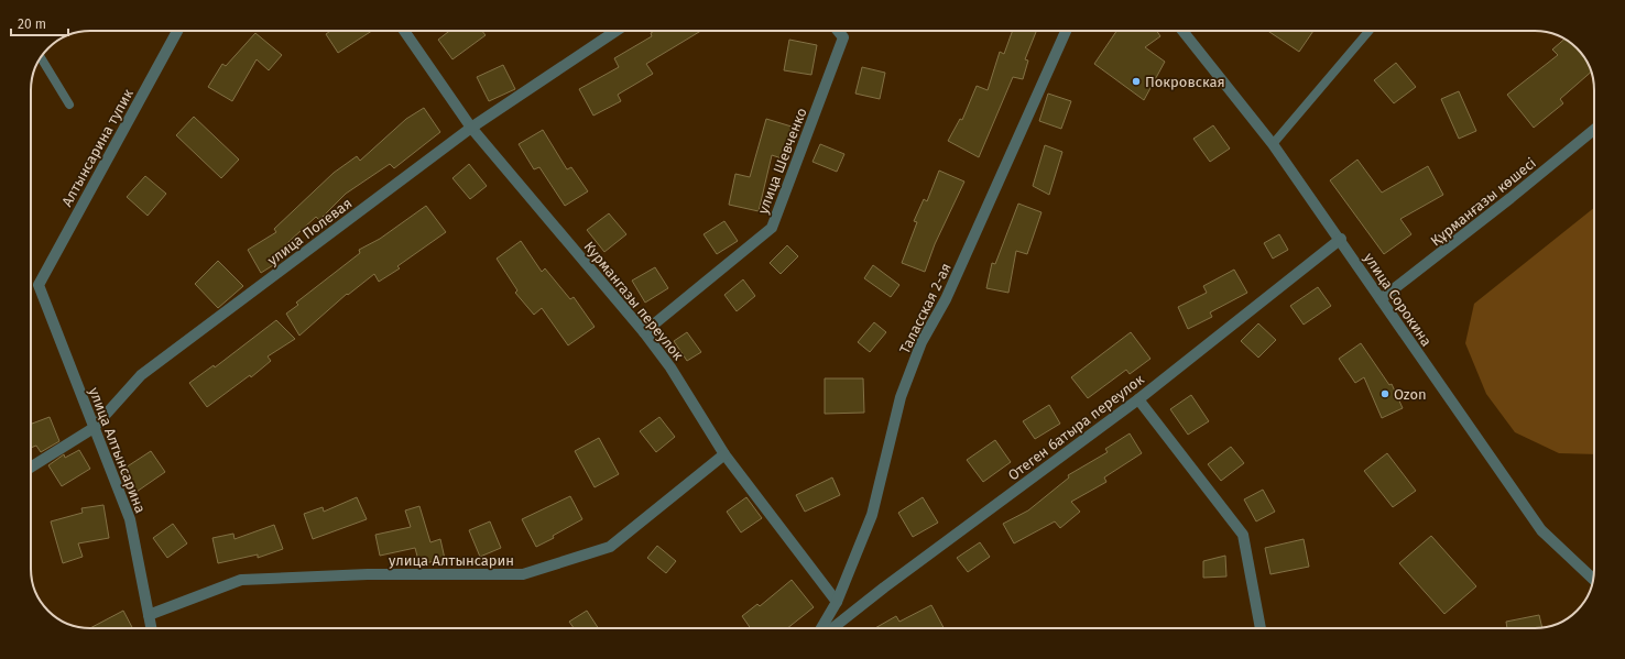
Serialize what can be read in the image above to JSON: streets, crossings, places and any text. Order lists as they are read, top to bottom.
{
  "streets": {
    "street": [
      "Алтынсарина тупик",
      "улица Шевченко",
      "Құрманғазы көшесі",
      "улица Полевая",
      "улица Сорокина",
      "Курмангазы переулок",
      "Таласская 2-ая",
      "Отеген батыра переулок",
      "улица Алтынсарина",
      "улица Алтынсарин"
    ]
  },
  "crossings": [
    ["Алтынсарина тупик", "улица Алтынсарина"],
    ["улица Шевченко", "Курмангазы переулок"],
    ["Құрманғазы көшесі", "улица Сорокина"],
    ["улица Полевая", "Курмангазы переулок"],
    ["улица Полевая", "улица Алтынсарина"],
    ["улица Сорокина", "Отеген батыра переулок"],
    ["Курмангазы переулок", "Таласская 2-ая"],
    ["Курмангазы переулок", "улица Алтынсарин"],
    ["улица Алтынсарина", "улица Алтынсарин"]
  ],
  "places": ["Покровская", "Ozon"],
  "scale_bar": "20 m"
}
